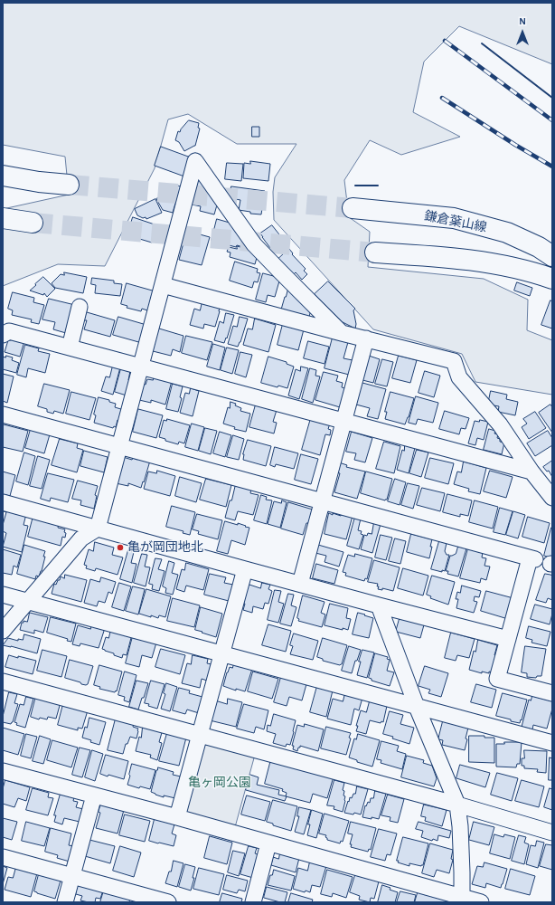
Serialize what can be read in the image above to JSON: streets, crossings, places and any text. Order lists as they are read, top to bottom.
{
  "streets": {
    "main road": ["鎌倉葉山線"]
  },
  "parks": ["亀ヶ岡公園"],
  "places": ["亀が岡団地北"],
  "north": "top"
}
